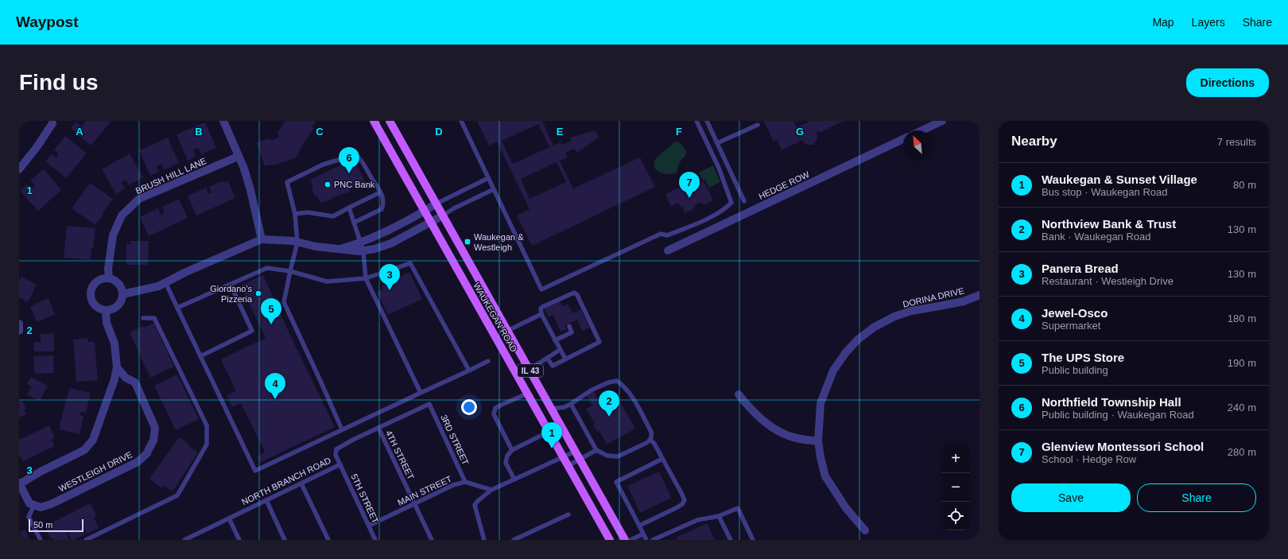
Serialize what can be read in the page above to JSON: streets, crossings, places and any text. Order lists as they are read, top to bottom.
{
  "streets": {
    "main road": ["WAUKEGAN ROAD", "IL 43"],
    "street": [
      "BRUSH HILL LANE",
      "HEDGE ROW",
      "DORINA DRIVE",
      "WESTLEIGH DRIVE"
    ],
    "lane": [
      "3RD STREET",
      "4TH STREET",
      "NORTH BRANCH ROAD",
      "MAIN STREET",
      "5TH STREET"
    ]
  },
  "crossings": [
    ["3RD STREET", "NORTH BRANCH ROAD"],
    ["3RD STREET", "MAIN STREET"],
    ["4TH STREET", "NORTH BRANCH ROAD"],
    ["4TH STREET", "MAIN STREET"],
    ["NORTH BRANCH ROAD", "5TH STREET"],
    ["MAIN STREET", "5TH STREET"]
  ],
  "places": {
    "other": ["PNC Bank", "Giordano's Pizzeria"],
    "transit": ["Waukegan & Westleigh"]
  },
  "scale_bar": "50 m",
  "north": "top left",
  "page": {
    "header": "Waypost",
    "nav": ["Map", "Layers", "Share"],
    "buttons": [
      "Directions",
      ["Save", "Share"]
    ],
    "title": "Find us",
    "heading": ["Nearby", "7 results"],
    "pins": [
      "6",
      "7",
      "3",
      "5",
      "4",
      "2",
      "1"
    ],
    "list": [
      {
        "mark": "1",
        "name": "Waukegan & Sunset Village",
        "note": "Bus stop · Waukegan Road",
        "value": "80 m"
      },
      {
        "mark": "2",
        "name": "Northview Bank & Trust",
        "note": "Bank · Waukegan Road",
        "value": "130 m"
      },
      {
        "mark": "3",
        "name": "Panera Bread",
        "note": "Restaurant · Westleigh Drive",
        "value": "130 m"
      },
      {
        "mark": "4",
        "name": "Jewel-Osco",
        "note": "Supermarket",
        "value": "180 m"
      },
      {
        "mark": "5",
        "name": "The UPS Store",
        "note": "Public building",
        "value": "190 m"
      },
      {
        "mark": "6",
        "name": "Northfield Township Hall",
        "note": "Public building · Waukegan Road",
        "value": "240 m"
      },
      {
        "mark": "7",
        "name": "Glenview Montessori School",
        "note": "School · Hedge Row",
        "value": "280 m"
      }
    ],
    "map_buttons": ["+", "−"],
    "scale": "50 m"
  },
  "grid": {
    "columns": [
      "A",
      "B",
      "C",
      "D",
      "E",
      "F",
      "G"
    ],
    "rows": ["1", "2", "3"]
  }
}
